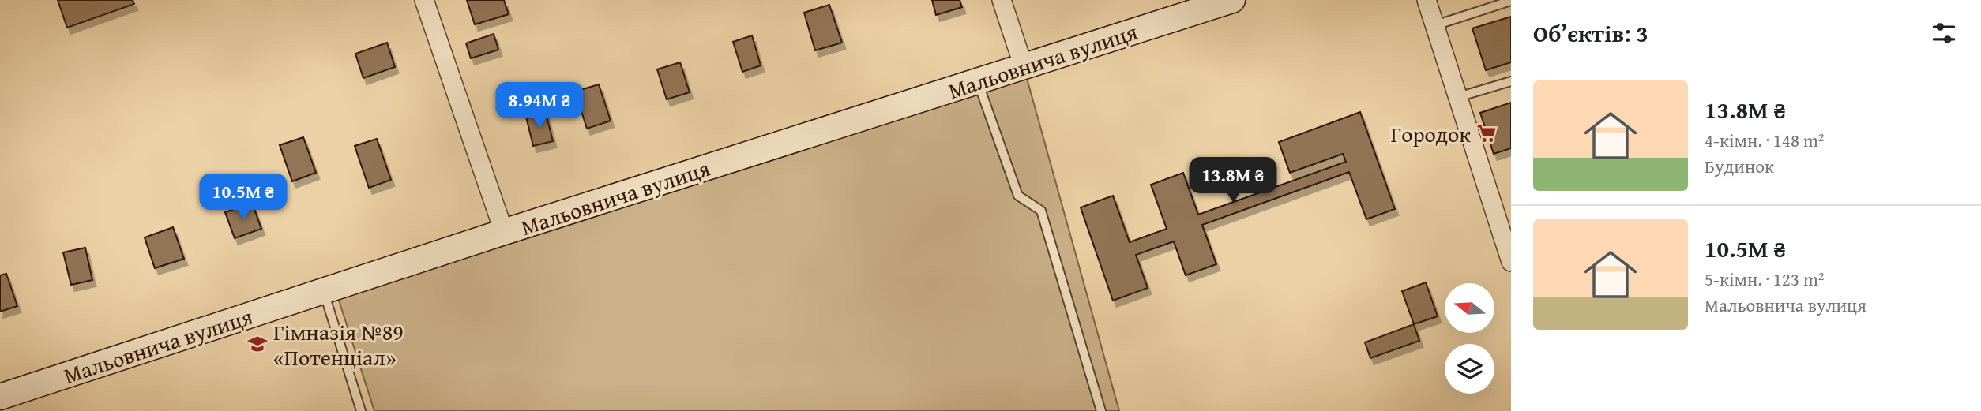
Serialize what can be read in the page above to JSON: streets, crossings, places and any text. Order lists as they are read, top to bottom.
{
  "streets": {
    "street": ["Мальовнича вулиця"]
  },
  "places": {
    "supermarket": ["Городок"],
    "school or university": ["Гімназія №89 «Потенціал»"]
  },
  "north": "left",
  "page": {
    "heading": "Об’єктів: 3",
    "list": [
      {
        "name": "13.8M ₴",
        "note": "4-кімн. · 148 m² · Будинок"
      },
      {
        "name": "10.5M ₴",
        "note": "5-кімн. · 123 m² · Мальовнича вулиця"
      }
    ],
    "price": ["8.94M ₴", "13.8M ₴", "10.5M ₴"]
  }
}
